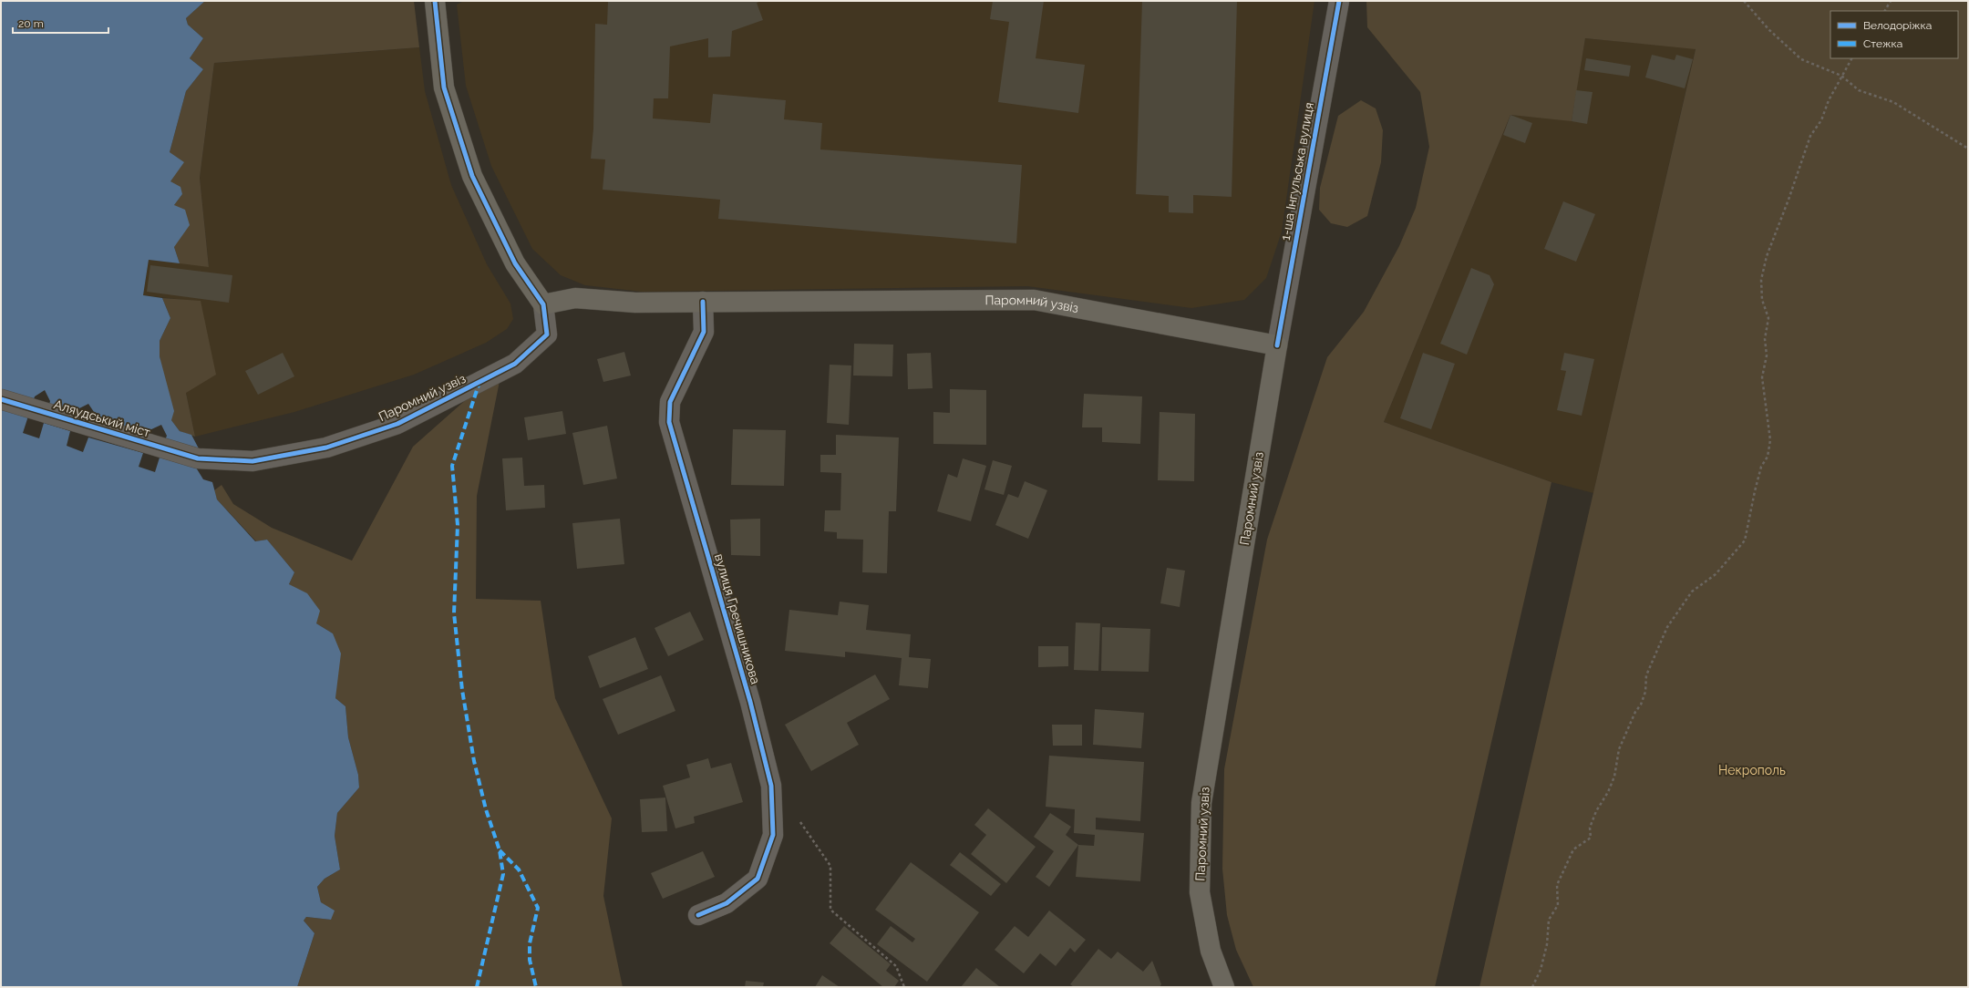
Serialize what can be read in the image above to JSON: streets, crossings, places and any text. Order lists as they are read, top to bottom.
{
  "streets": {
    "main road": ["Паромний узвіз"],
    "street": ["1-ша Інгульська вулиця", "Аляудський міст", "вулиця Гречишникова"]
  },
  "crossings": [
    ["1-ша Інгульська вулиця", "Паромний узвіз"],
    ["Паромний узвіз", "Аляудський міст"],
    ["Паромний узвіз", "вулиця Гречишникова"]
  ],
  "parks": ["Некрополь"],
  "legend": ["Велодоріжка", "Стежка"],
  "scale_bar": "20 m"
}
